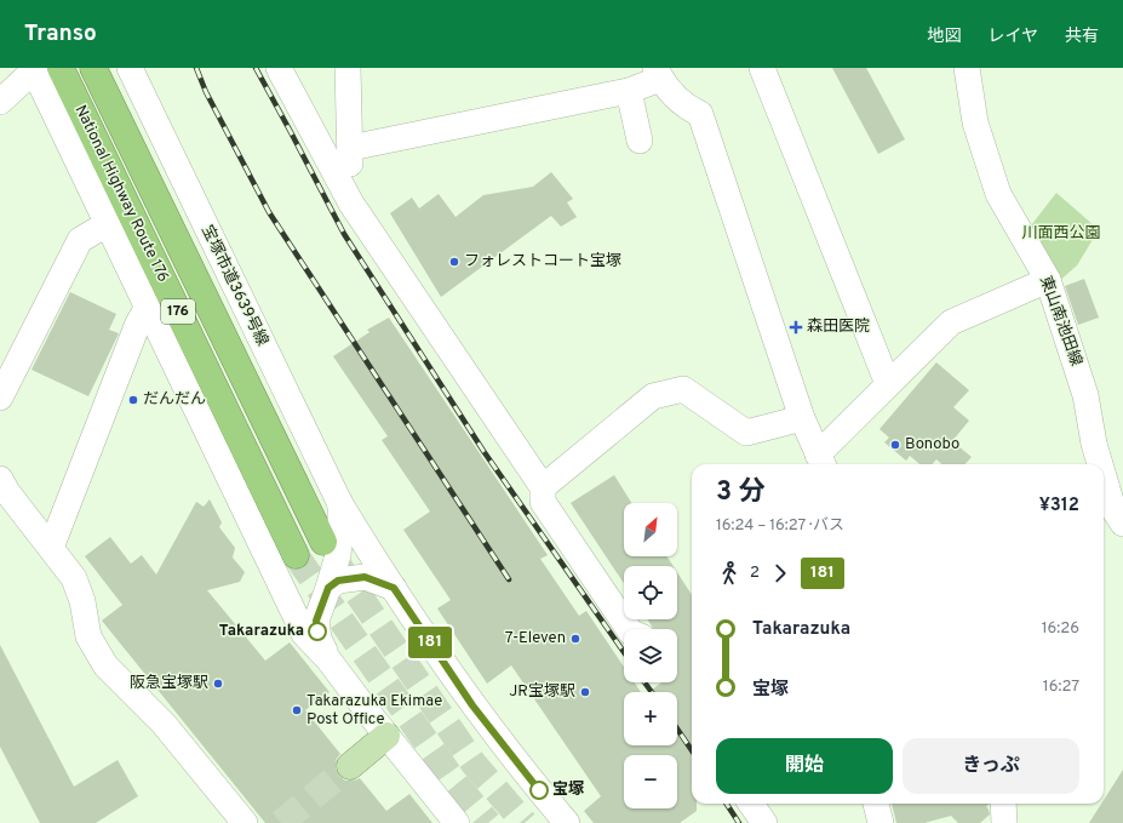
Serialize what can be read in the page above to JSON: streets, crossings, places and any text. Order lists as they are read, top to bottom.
{
  "streets": {
    "highway": ["National Highway Route 176", "176"],
    "street": ["宝塚市道3639号線", "東山南池田線"]
  },
  "parks": ["川面西公園"],
  "places": {
    "other": [
      "フォレストコート宝塚",
      "だんだん",
      "Bonobo",
      "Takarazuka",
      "7-Eleven",
      "阪急宝塚駅",
      "JR宝塚駅",
      "Takarazuka Ekimae Post Office",
      "宝塚"
    ],
    "health": ["森田医院"]
  },
  "lines": ["bus line 181"],
  "north": "top right",
  "page": {
    "header": "Transo",
    "nav": ["地図", "レイヤ", "共有"],
    "on_map": "181",
    "heading": ["3 分", "16:24 – 16:27 · バス", "¥312"],
    "map_buttons": ["+", "−"],
    "legs": ["2", "181"],
    "list": [
      {
        "name": "Takarazuka",
        "value": "16:26"
      },
      {
        "name": "宝塚",
        "value": "16:27"
      }
    ],
    "buttons": ["開始", "きっぷ"]
  }
}
